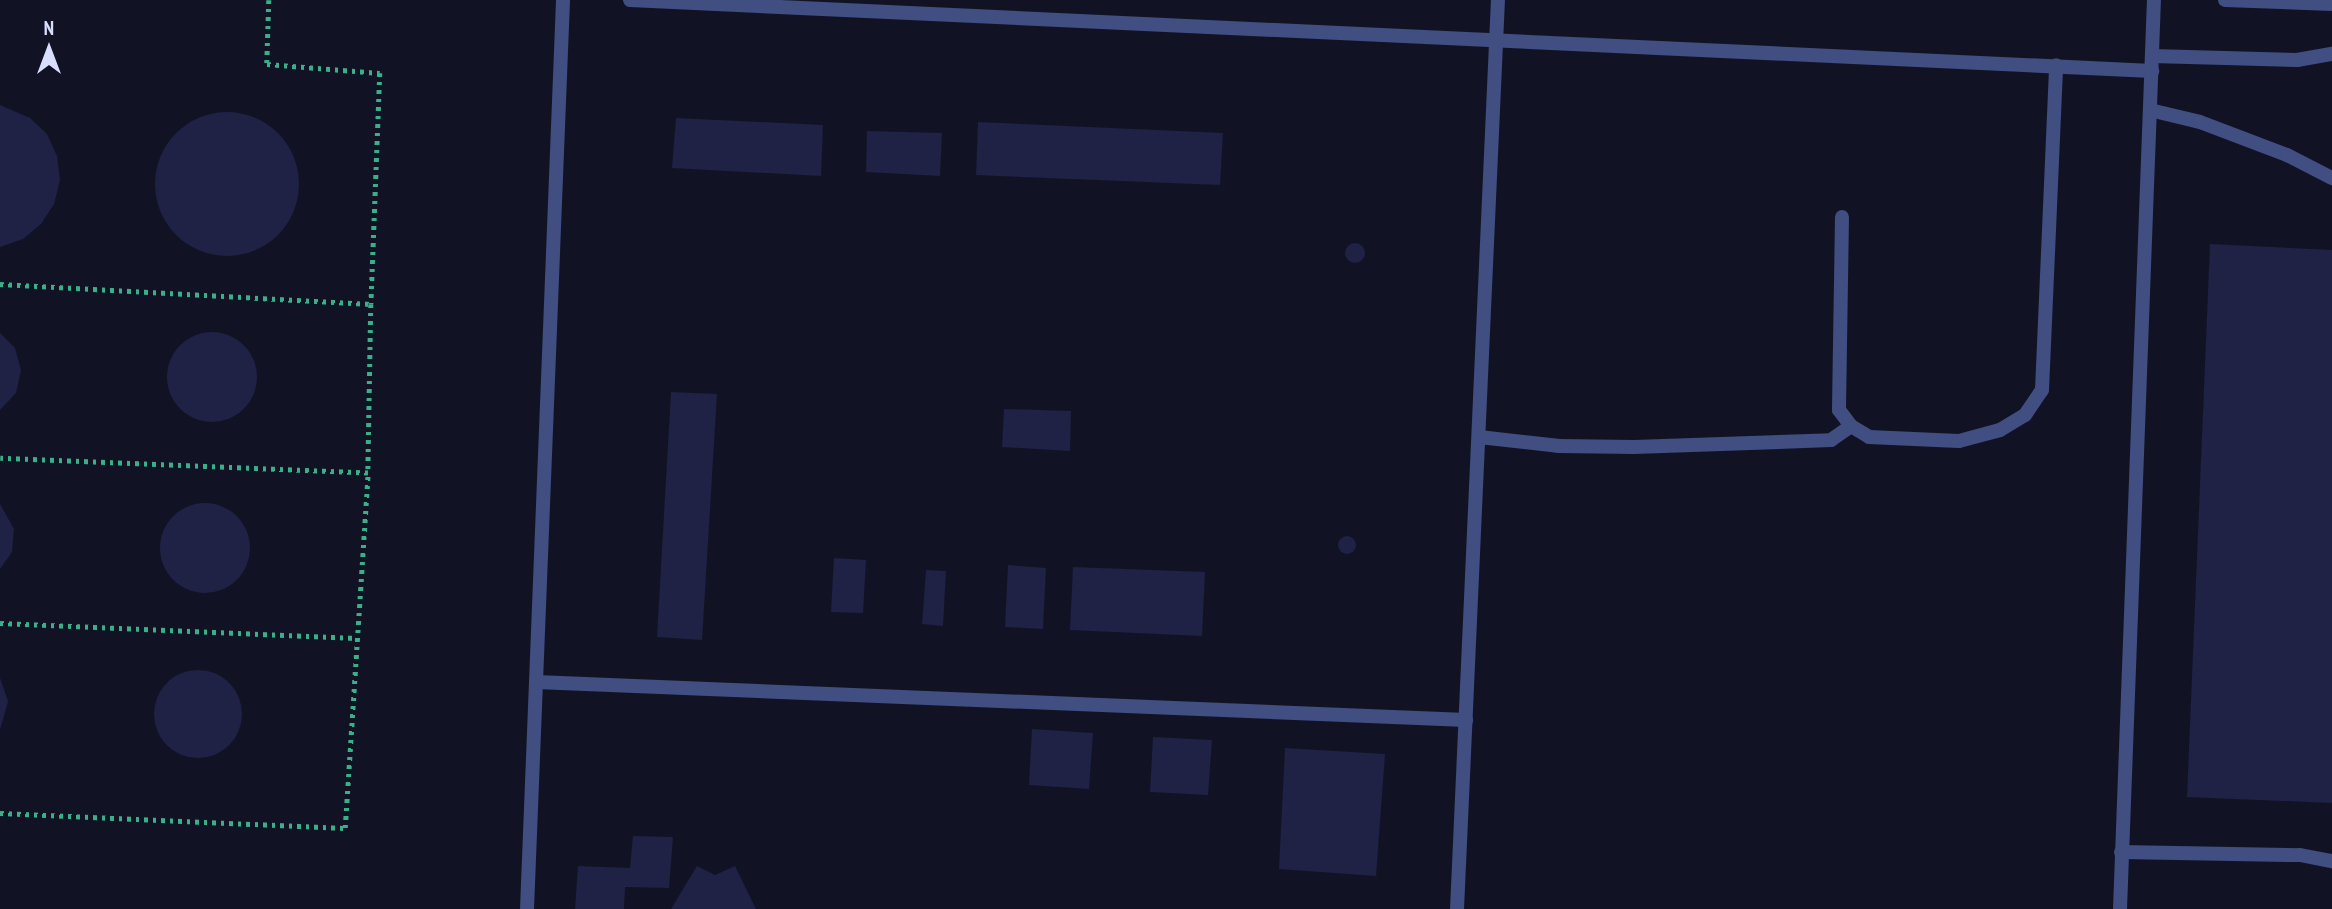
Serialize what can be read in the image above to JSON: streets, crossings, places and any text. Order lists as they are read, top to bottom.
{
  "north": "top"
}
